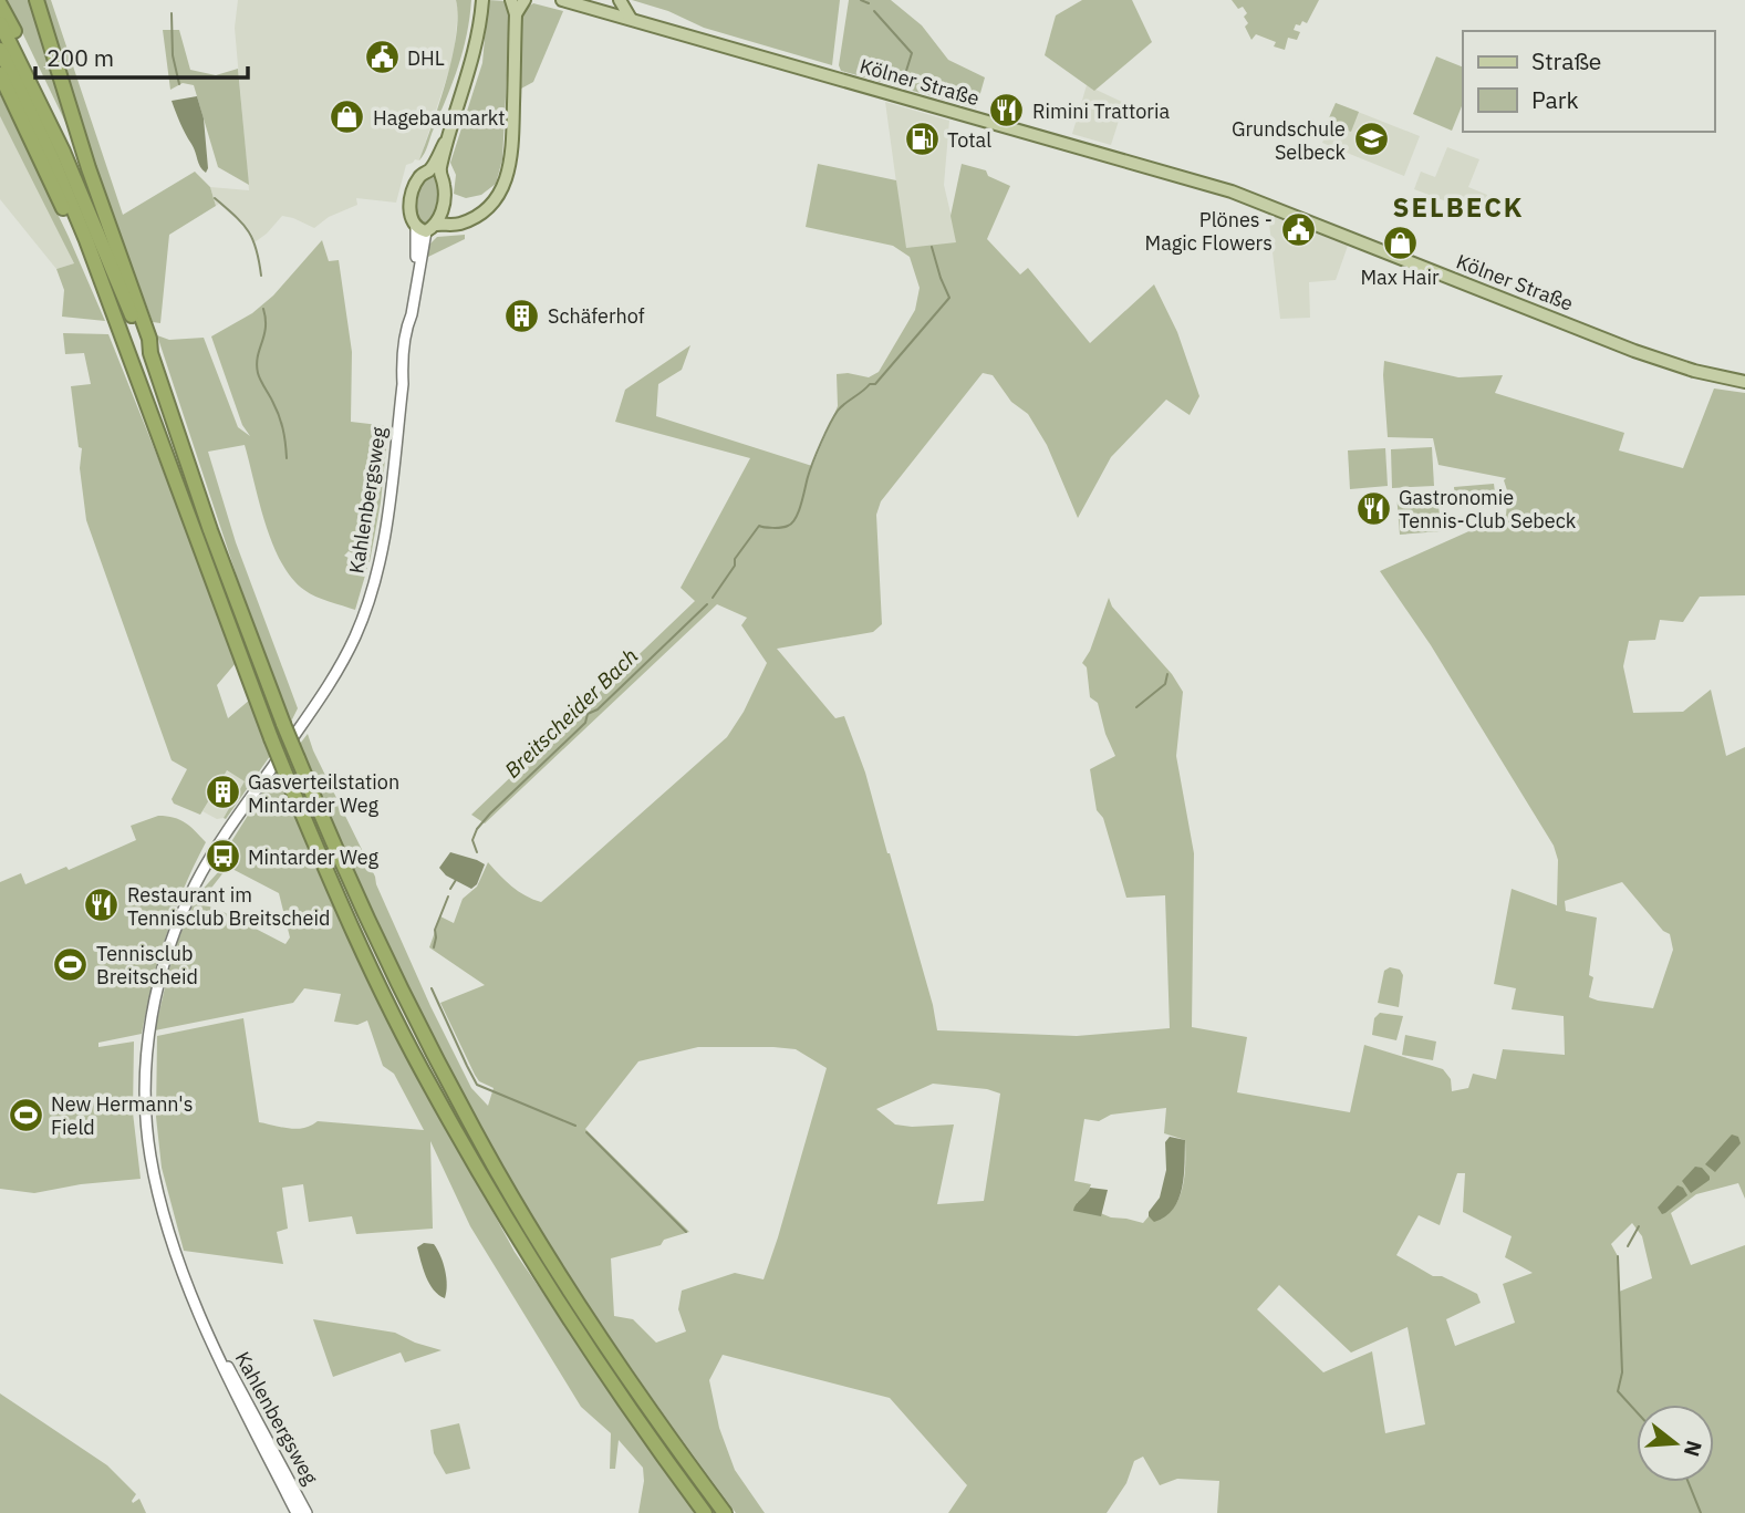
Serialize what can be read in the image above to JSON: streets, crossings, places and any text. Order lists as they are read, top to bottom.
{
  "streets": {
    "main road": ["Kölner Straße", "Kahlenbergsweg"]
  },
  "districts": ["SELBECK"],
  "water": ["Breitscheider Bach"],
  "places": {
    "public building": ["DHL", "Plönes - Magic Flowers"],
    "restaurant": ["Rimini Trattoria", "Gastronomie Tennis-Club Sebeck", "Restaurant im Tennisclub Breitscheid"],
    "shop": ["Hagebaumarkt", "Max Hair"],
    "fuel station": ["Total"],
    "school or university": ["Grundschule Selbeck"],
    "building": ["Schäferhof", "Gasverteilstation Mintarder Weg"],
    "bus stop": ["Mintarder Weg"],
    "sports": ["Tennisclub Breitscheid", "New Hermann's Field"]
  },
  "legend": ["Straße", "Park"],
  "scale_bar": "200 m",
  "north": "right"
}
